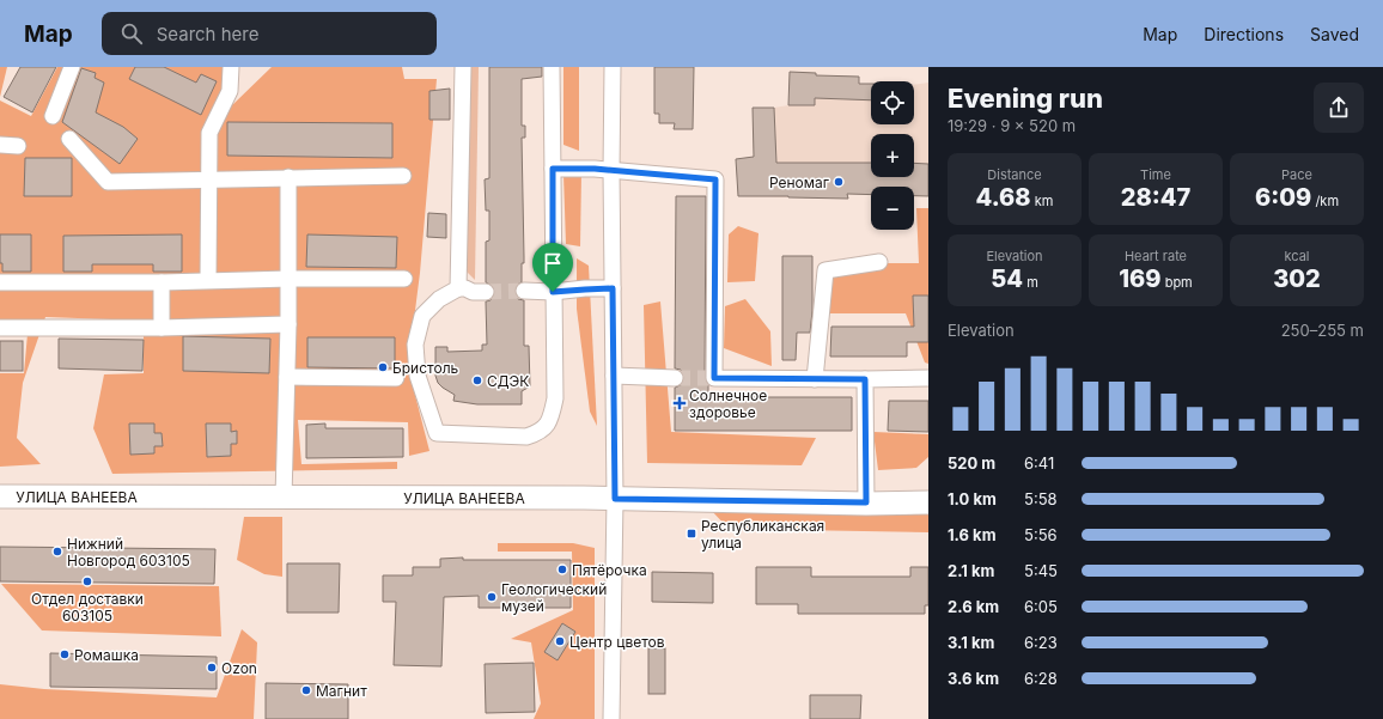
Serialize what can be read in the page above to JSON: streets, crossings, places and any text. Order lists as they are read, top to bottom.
{
  "streets": {
    "main road": ["УЛИЦА ВАНЕЕВА"]
  },
  "places": {
    "other": [
      "Реномаг",
      "Бристоль",
      "СДЭК",
      "Нижний Новгород 603105",
      "Пятёрочка",
      "Отдел доставки 603105",
      "Геологический музей",
      "Центр цветов",
      "Ромашка",
      "Ozon",
      "Магнит"
    ],
    "health": ["Солнечное здоровье"],
    "transit": ["Республиканская улица"]
  },
  "page": {
    "header": "Map",
    "search": "Search here",
    "nav": ["Map", "Directions", "Saved"],
    "heading": ["Evening run", "19:29 · 9 × 520 m"],
    "map_buttons": ["+", "−"],
    "stats": [
      ["Distance", "4.68 km"],
      ["Time", "28:47"],
      ["Pace", "6:09 /km"],
      ["Elevation", "54 m"],
      ["Heart rate", "169 bpm"],
      ["kcal", "302"]
    ],
    "chart": ["Elevation", "250–255 m"],
    "list": [
      {
        "name": "520 m",
        "note": "6:41"
      },
      {
        "name": "1.0 km",
        "note": "5:58"
      },
      {
        "name": "1.6 km",
        "note": "5:56"
      },
      {
        "name": "2.1 km",
        "note": "5:45"
      },
      {
        "name": "2.6 km",
        "note": "6:05"
      },
      {
        "name": "3.1 km",
        "note": "6:23"
      },
      {
        "name": "3.6 km",
        "note": "6:28"
      }
    ]
  }
}
